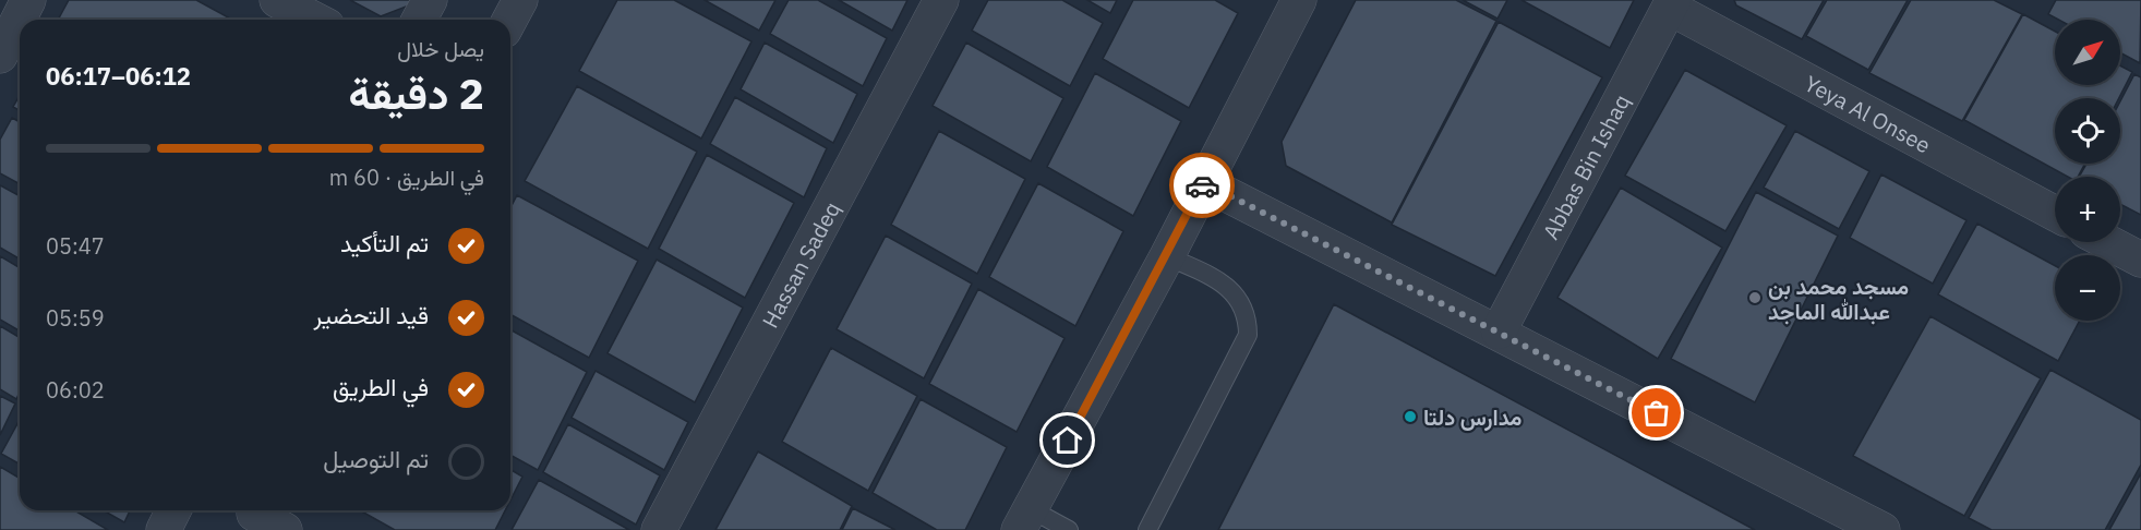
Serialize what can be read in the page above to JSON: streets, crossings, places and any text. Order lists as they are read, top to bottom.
{
  "streets": {
    "street": ["Yeya Al Onsee", "Abbas Bin Ishaq", "Hassan Sadeq"]
  },
  "crossings": [
    ["Yeya Al Onsee", "Abbas Bin Ishaq"]
  ],
  "places": ["مسجد محمد بن عبدالله الماجد", "مدارس دلتا"],
  "north": "top right",
  "page": {
    "map_buttons": ["+", "−"],
    "heading": ["2 دقيقة", "يصل خلال", "06:12–06:17"],
    "bar": "في الطريق · 60 m",
    "list": [
      ["تم التأكيد", "05:47"],
      ["قيد التحضير", "05:59"],
      ["في الطريق", "06:02"],
      "تم التوصيل"
    ]
  }
}
